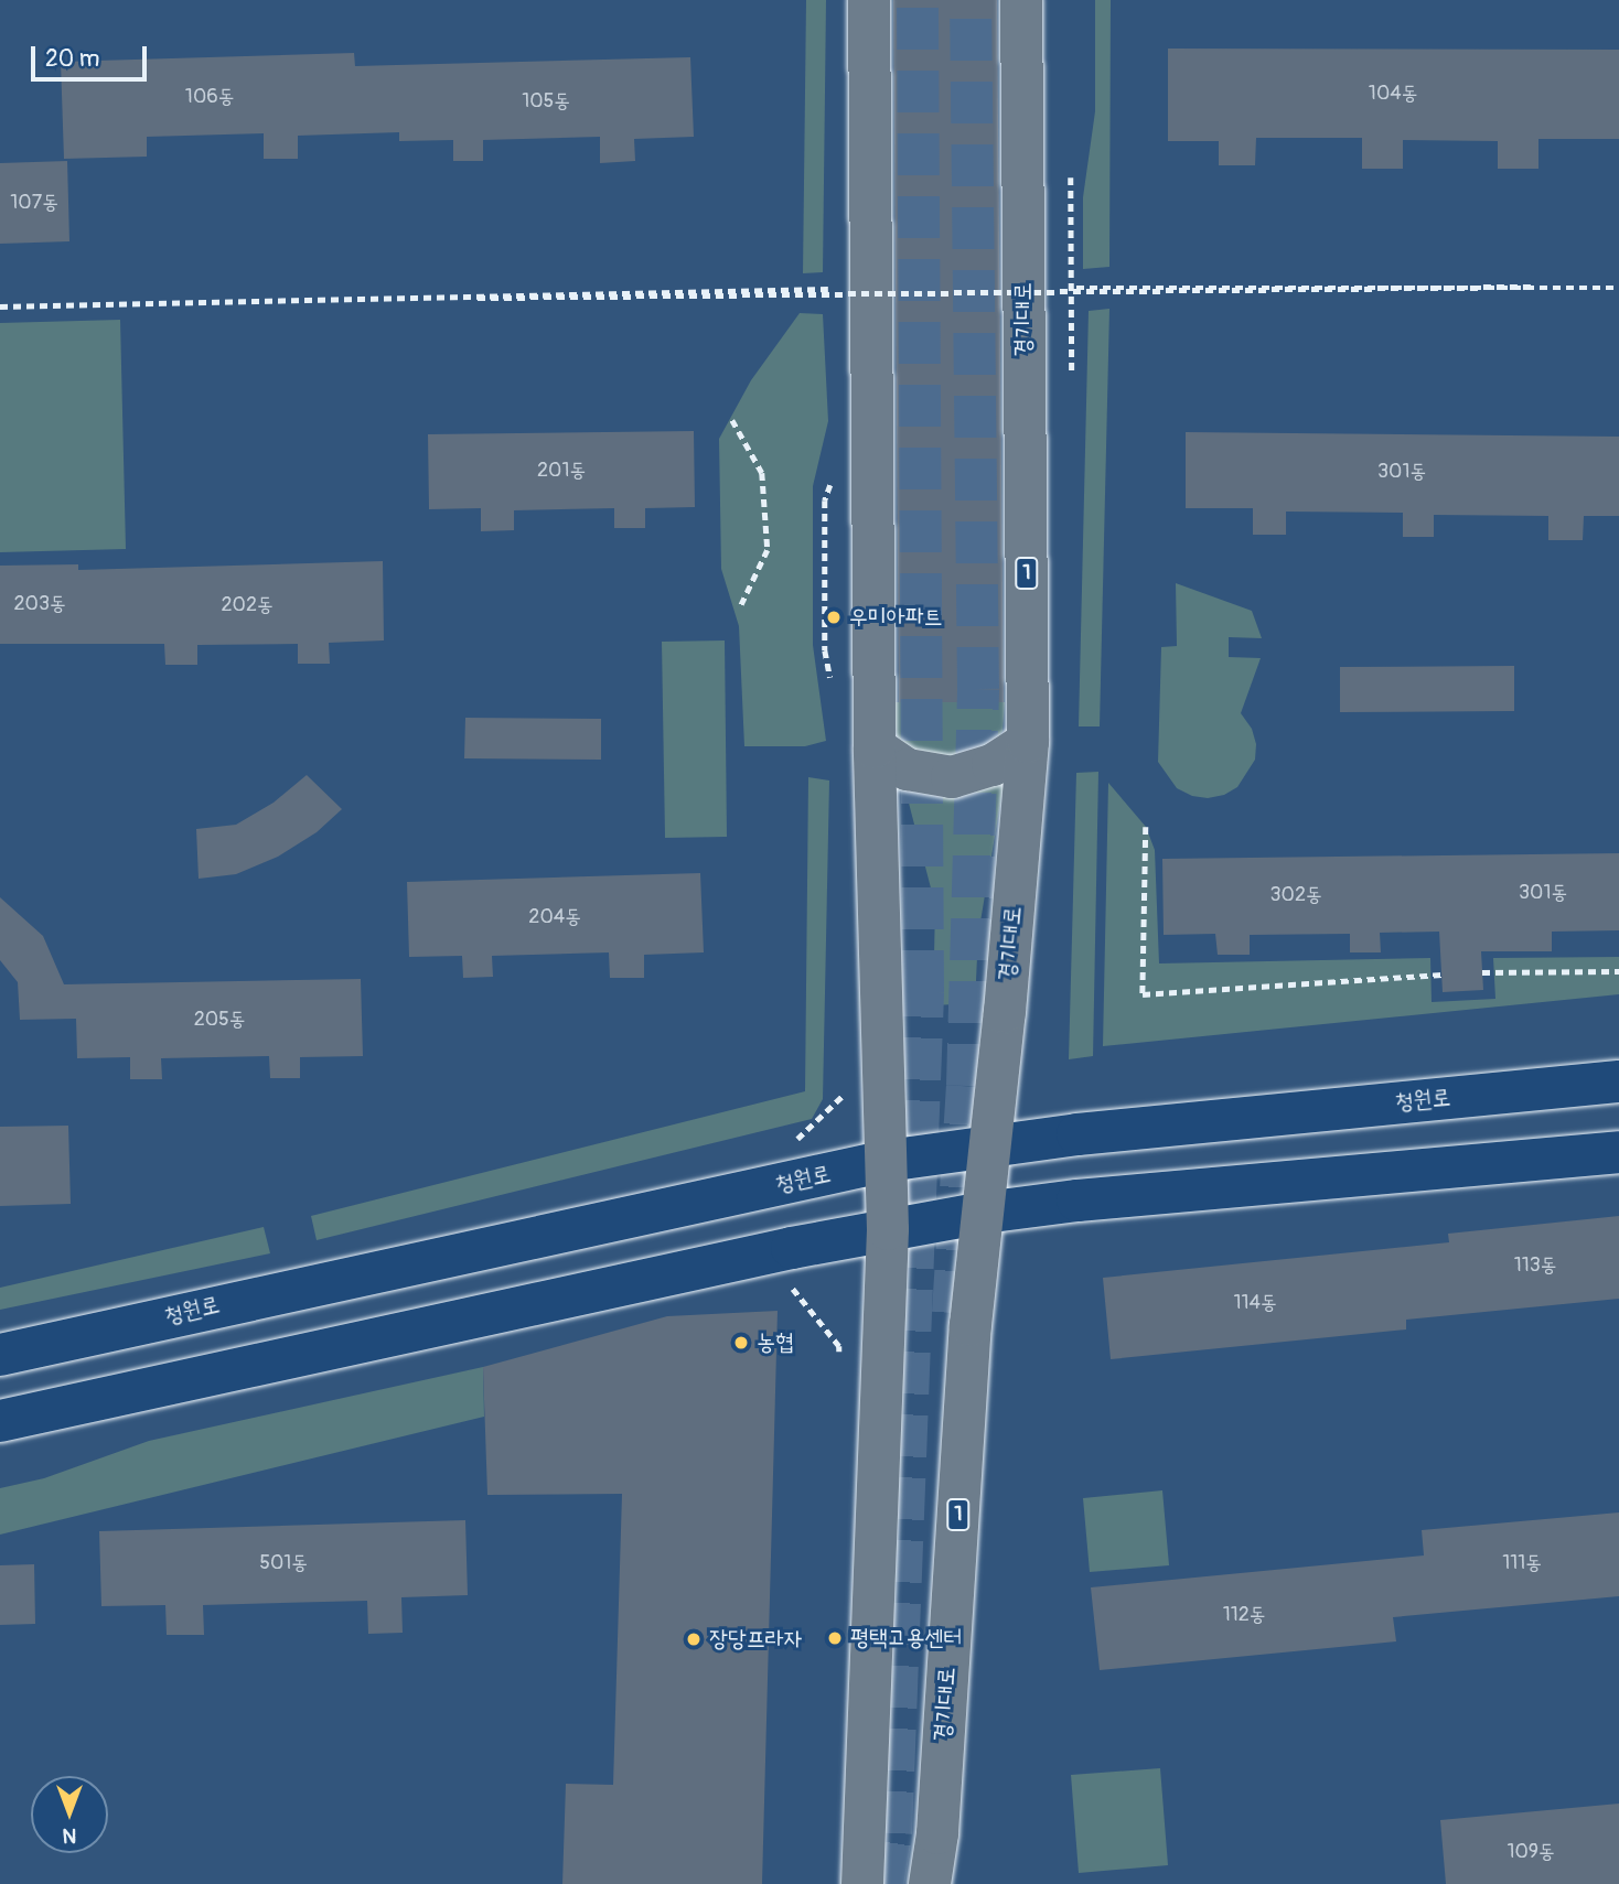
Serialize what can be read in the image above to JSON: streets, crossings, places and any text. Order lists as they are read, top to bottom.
{
  "streets": {
    "main road": ["경기대로", "1", "청원로"]
  },
  "crossings": [
    ["경기대로", "청원로"]
  ],
  "places": [
    "우미아파트",
    "농협",
    "평택고용센터",
    "장당프라자"
  ],
  "house_numbers": [
    "104동",
    "106동",
    "105동",
    "107동",
    "201동",
    "301동",
    "203동",
    "202동",
    "301동",
    "302동",
    "204동",
    "205동",
    "113동",
    "114동",
    "501동",
    "111동",
    "112동",
    "109동"
  ],
  "scale_bar": "20 m",
  "north": "bottom"
}
